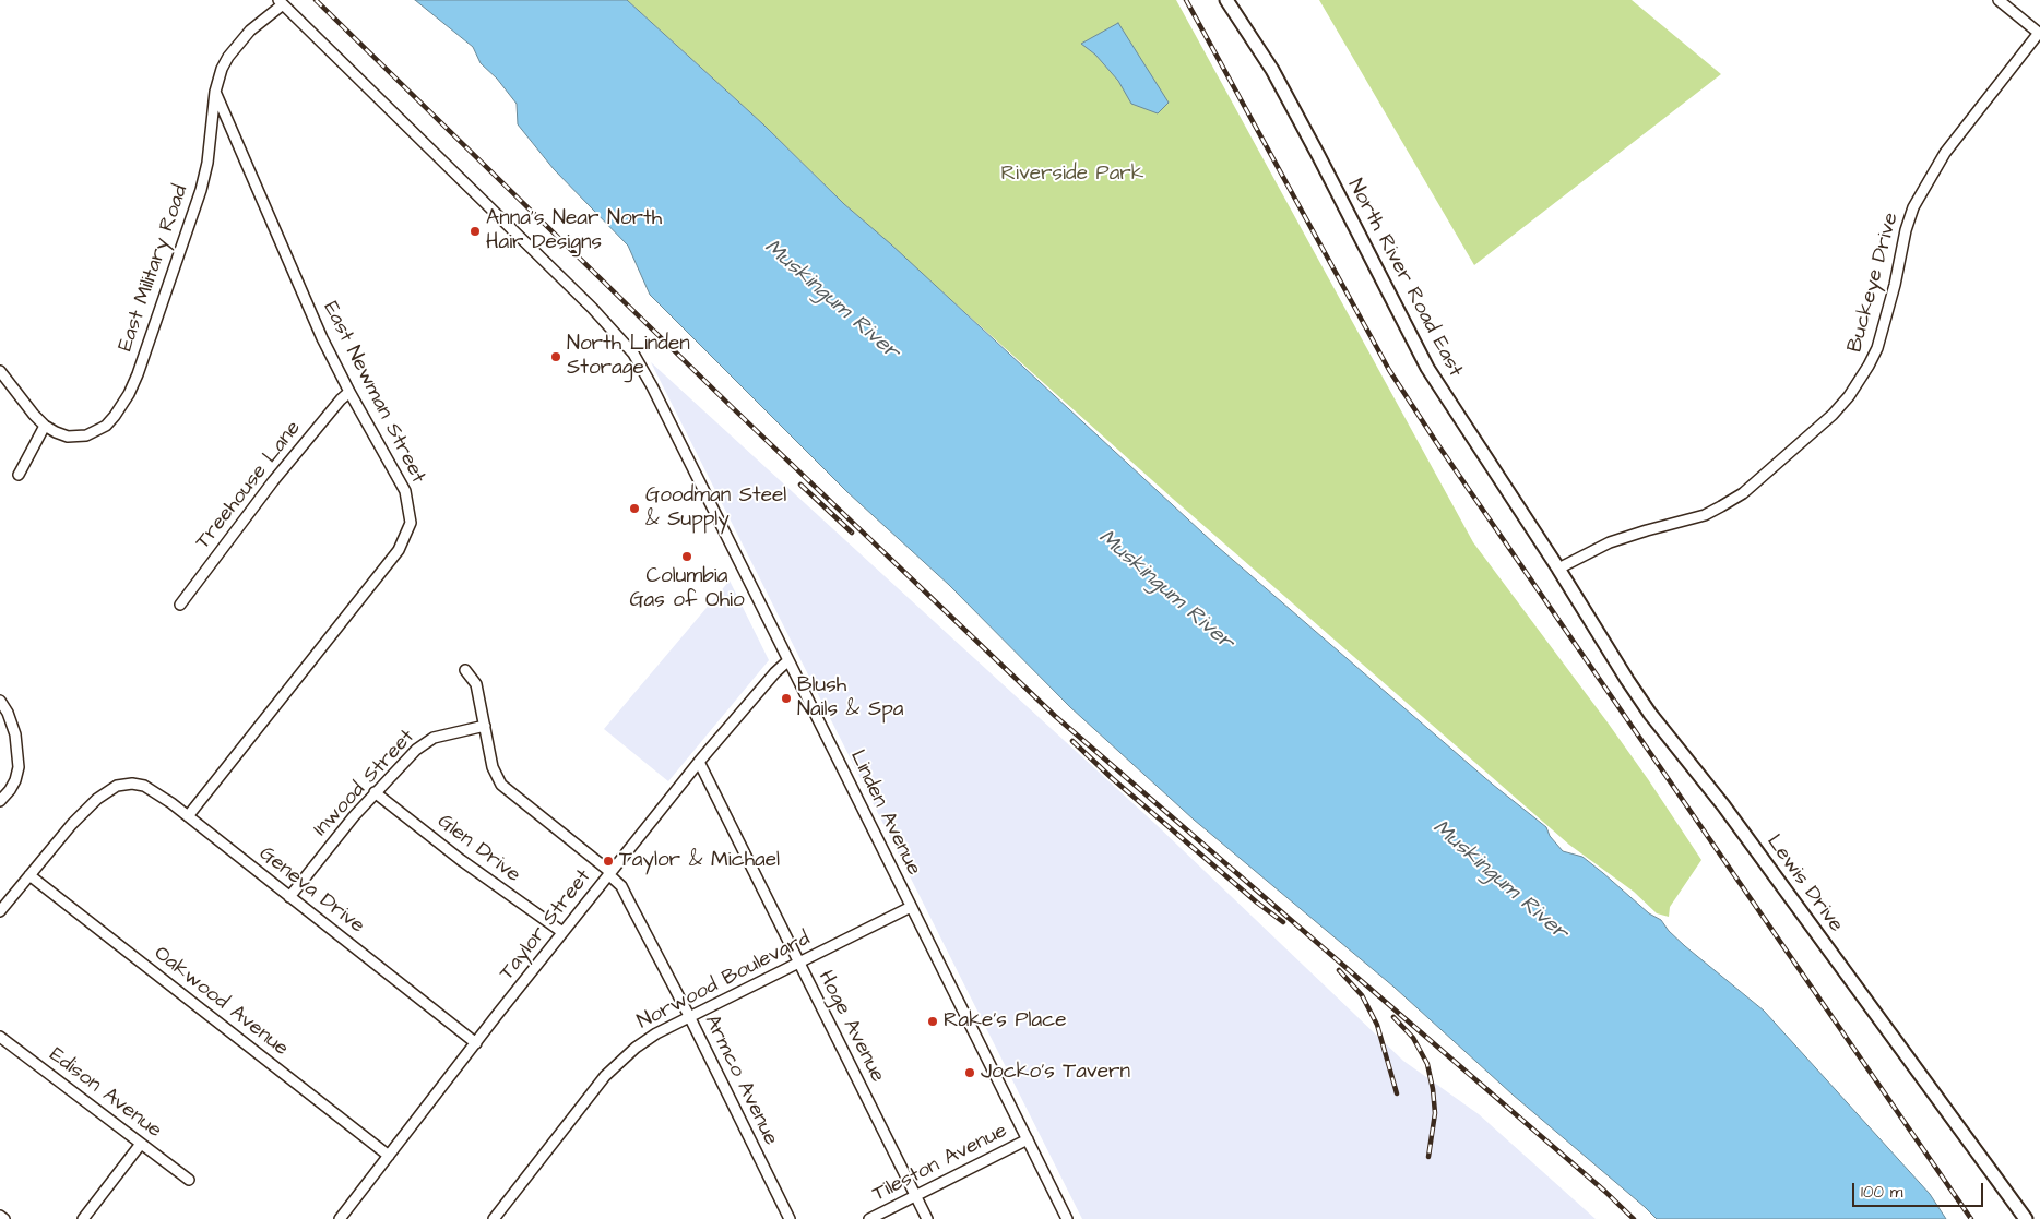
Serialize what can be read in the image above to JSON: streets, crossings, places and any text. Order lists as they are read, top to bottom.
{
  "streets": {
    "main road": ["North River Road East", "Lewis Drive"],
    "street": [
      "East Military Road",
      "Buckeye Drive",
      "East Newman Street",
      "Treehouse Lane",
      "Inwood Street",
      "Linden Avenue",
      "Glen Drive",
      "Geneva Drive",
      "Taylor Street",
      "Norwood Boulevard",
      "Oakwood Avenue",
      "Hoge Avenue",
      "Armco Avenue",
      "Edison Avenue",
      "Tileston Avenue"
    ]
  },
  "crossings": [
    ["East Military Road", "East Newman Street"],
    ["East Military Road", "Linden Avenue"],
    ["North River Road East", "Buckeye Drive"],
    ["North River Road East", "Lewis Drive"],
    ["Buckeye Drive", "Lewis Drive"],
    ["East Newman Street", "Treehouse Lane"],
    ["East Newman Street", "Geneva Drive"],
    ["Inwood Street", "Glen Drive"],
    ["Inwood Street", "Geneva Drive"],
    ["Inwood Street", "Armco Avenue"],
    ["Linden Avenue", "Taylor Street"],
    ["Linden Avenue", "Norwood Boulevard"],
    ["Linden Avenue", "Tileston Avenue"],
    ["Glen Drive", "Taylor Street"],
    ["Geneva Drive", "Taylor Street"],
    ["Geneva Drive", "Oakwood Avenue"],
    ["Taylor Street", "Oakwood Avenue"],
    ["Taylor Street", "Hoge Avenue"],
    ["Taylor Street", "Armco Avenue"],
    ["Norwood Boulevard", "Hoge Avenue"],
    ["Norwood Boulevard", "Armco Avenue"],
    ["Hoge Avenue", "Tileston Avenue"]
  ],
  "water": ["Muskingum River"],
  "parks": ["Riverside Park"],
  "places": [
    "Anna's Near North Hair Designs",
    "North Linden Storage",
    "Goodman Steel & Supply",
    "Columbia Gas of Ohio",
    "Blush Nails & Spa",
    "Taylor & Michael",
    "Rake's Place",
    "Jocko's Tavern"
  ],
  "scale_bar": "100 m"
}
